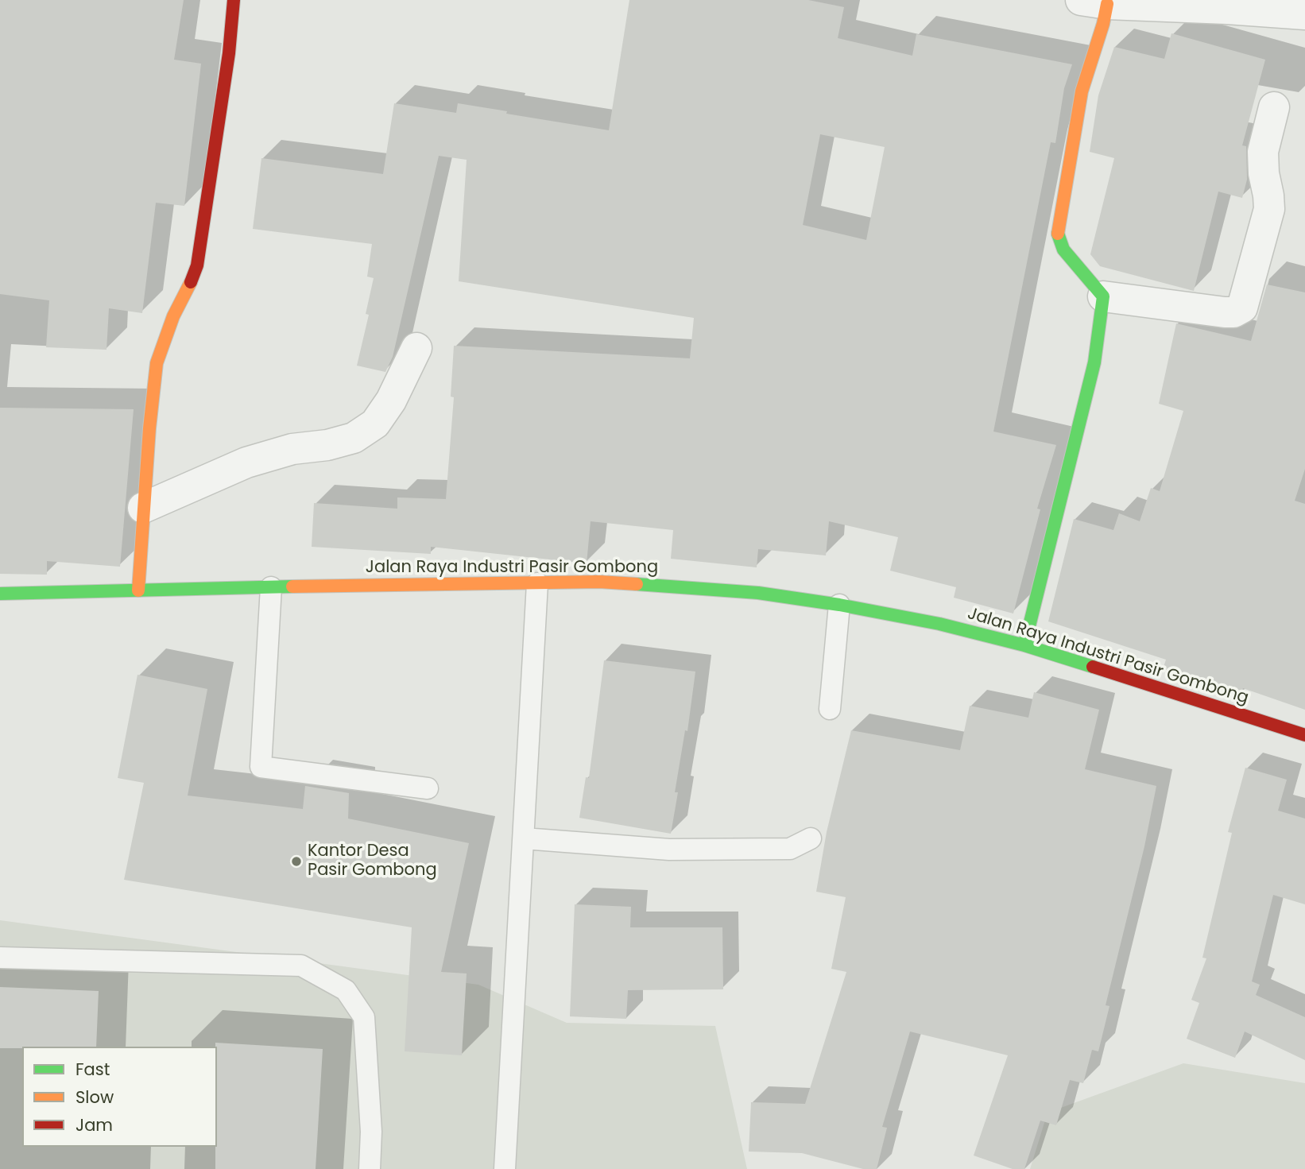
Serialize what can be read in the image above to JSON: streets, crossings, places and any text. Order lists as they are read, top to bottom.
{
  "streets": {
    "main road": ["Jalan Raya Industri Pasir Gombong"]
  },
  "places": ["Kantor Desa Pasir Gombong"],
  "legend": ["Fast", "Slow", "Jam"]
}
